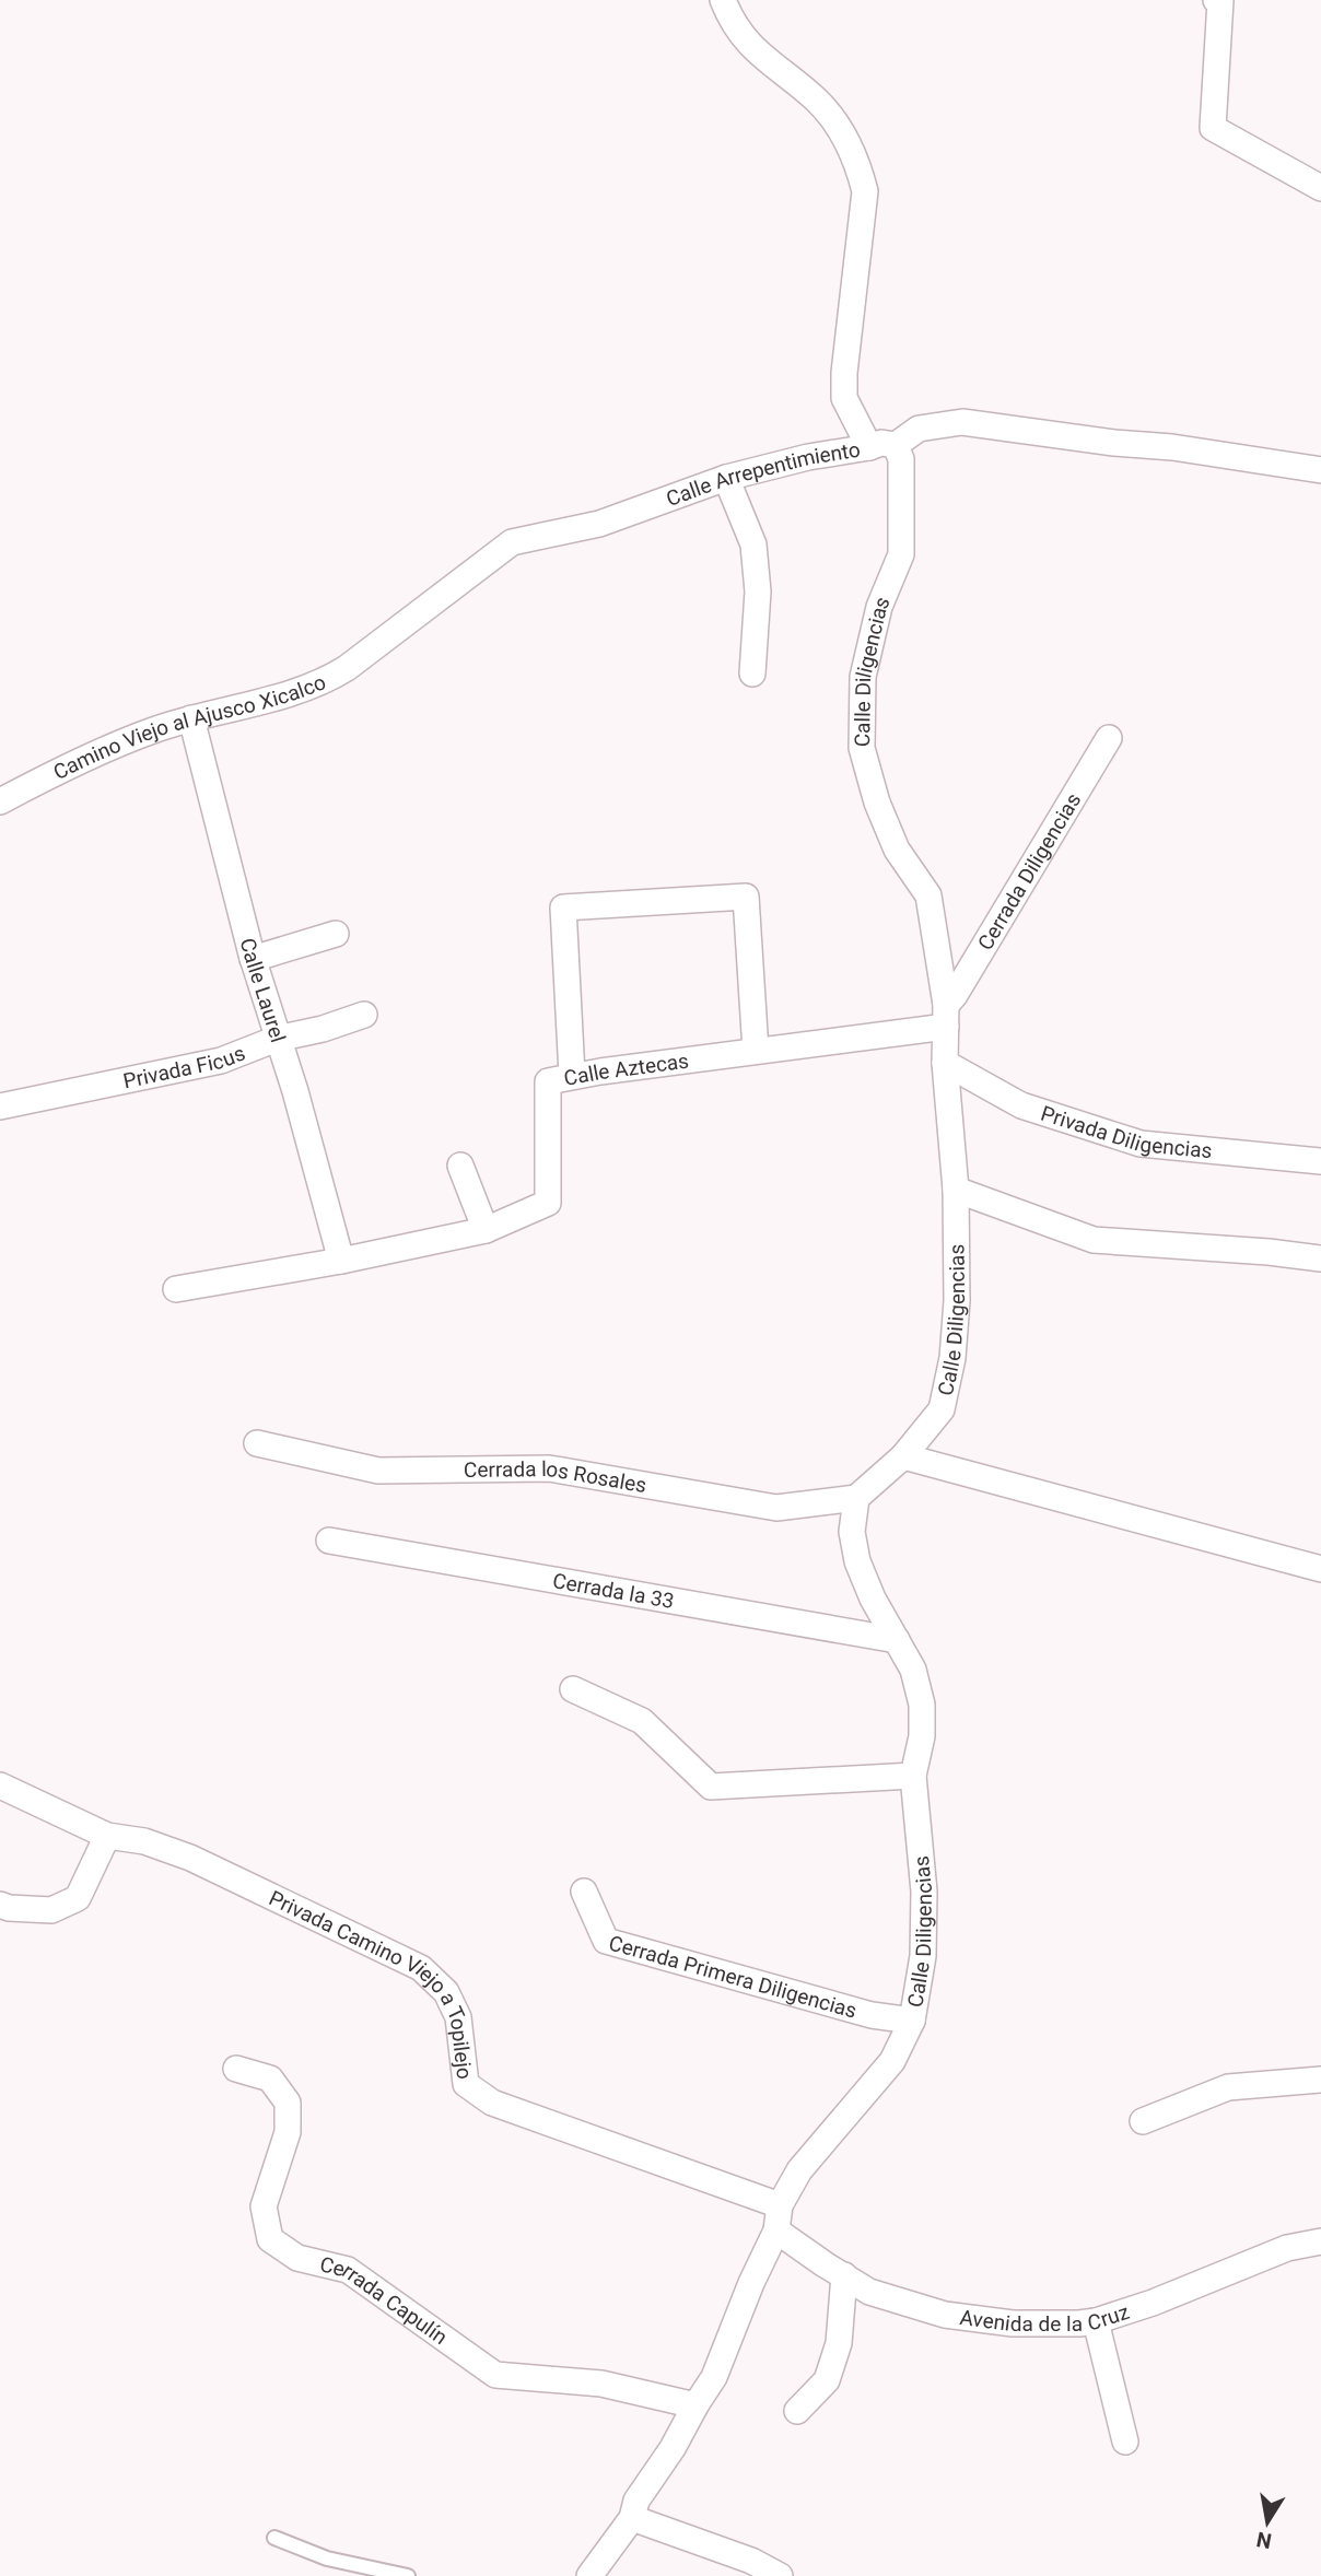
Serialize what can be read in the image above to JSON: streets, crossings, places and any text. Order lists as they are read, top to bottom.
{
  "streets": {
    "street": [
      "Calle Arrepentimiento",
      "Calle Diligencias",
      "Camino Viejo al Ajusco Xicalco",
      "Cerrada Diligencias",
      "Calle Laurel",
      "Privada Ficus",
      "Calle Aztecas",
      "Privada Diligencias",
      "Cerrada los Rosales",
      "Cerrada la 33",
      "Cerrada Primera Diligencias",
      "Privada Camino Viejo a Topilejo",
      "Cerrada Capulín",
      "Avenida de la Cruz"
    ]
  },
  "crossings": [
    ["Calle Arrepentimiento", "Calle Diligencias"],
    ["Calle Arrepentimiento", "Camino Viejo al Ajusco Xicalco"],
    ["Calle Diligencias", "Cerrada Diligencias"],
    ["Calle Diligencias", "Calle Aztecas"],
    ["Calle Diligencias", "Privada Diligencias"],
    ["Calle Diligencias", "Cerrada los Rosales"],
    ["Calle Diligencias", "Cerrada la 33"],
    ["Calle Diligencias", "Cerrada Primera Diligencias"],
    ["Calle Diligencias", "Privada Camino Viejo a Topilejo"],
    ["Calle Diligencias", "Cerrada Capulín"],
    ["Calle Diligencias", "Avenida de la Cruz"],
    ["Camino Viejo al Ajusco Xicalco", "Calle Laurel"],
    ["Cerrada Diligencias", "Calle Aztecas"],
    ["Calle Laurel", "Privada Ficus"],
    ["Calle Laurel", "Calle Aztecas"],
    ["Privada Camino Viejo a Topilejo", "Avenida de la Cruz"]
  ],
  "north": "bottom"
}
